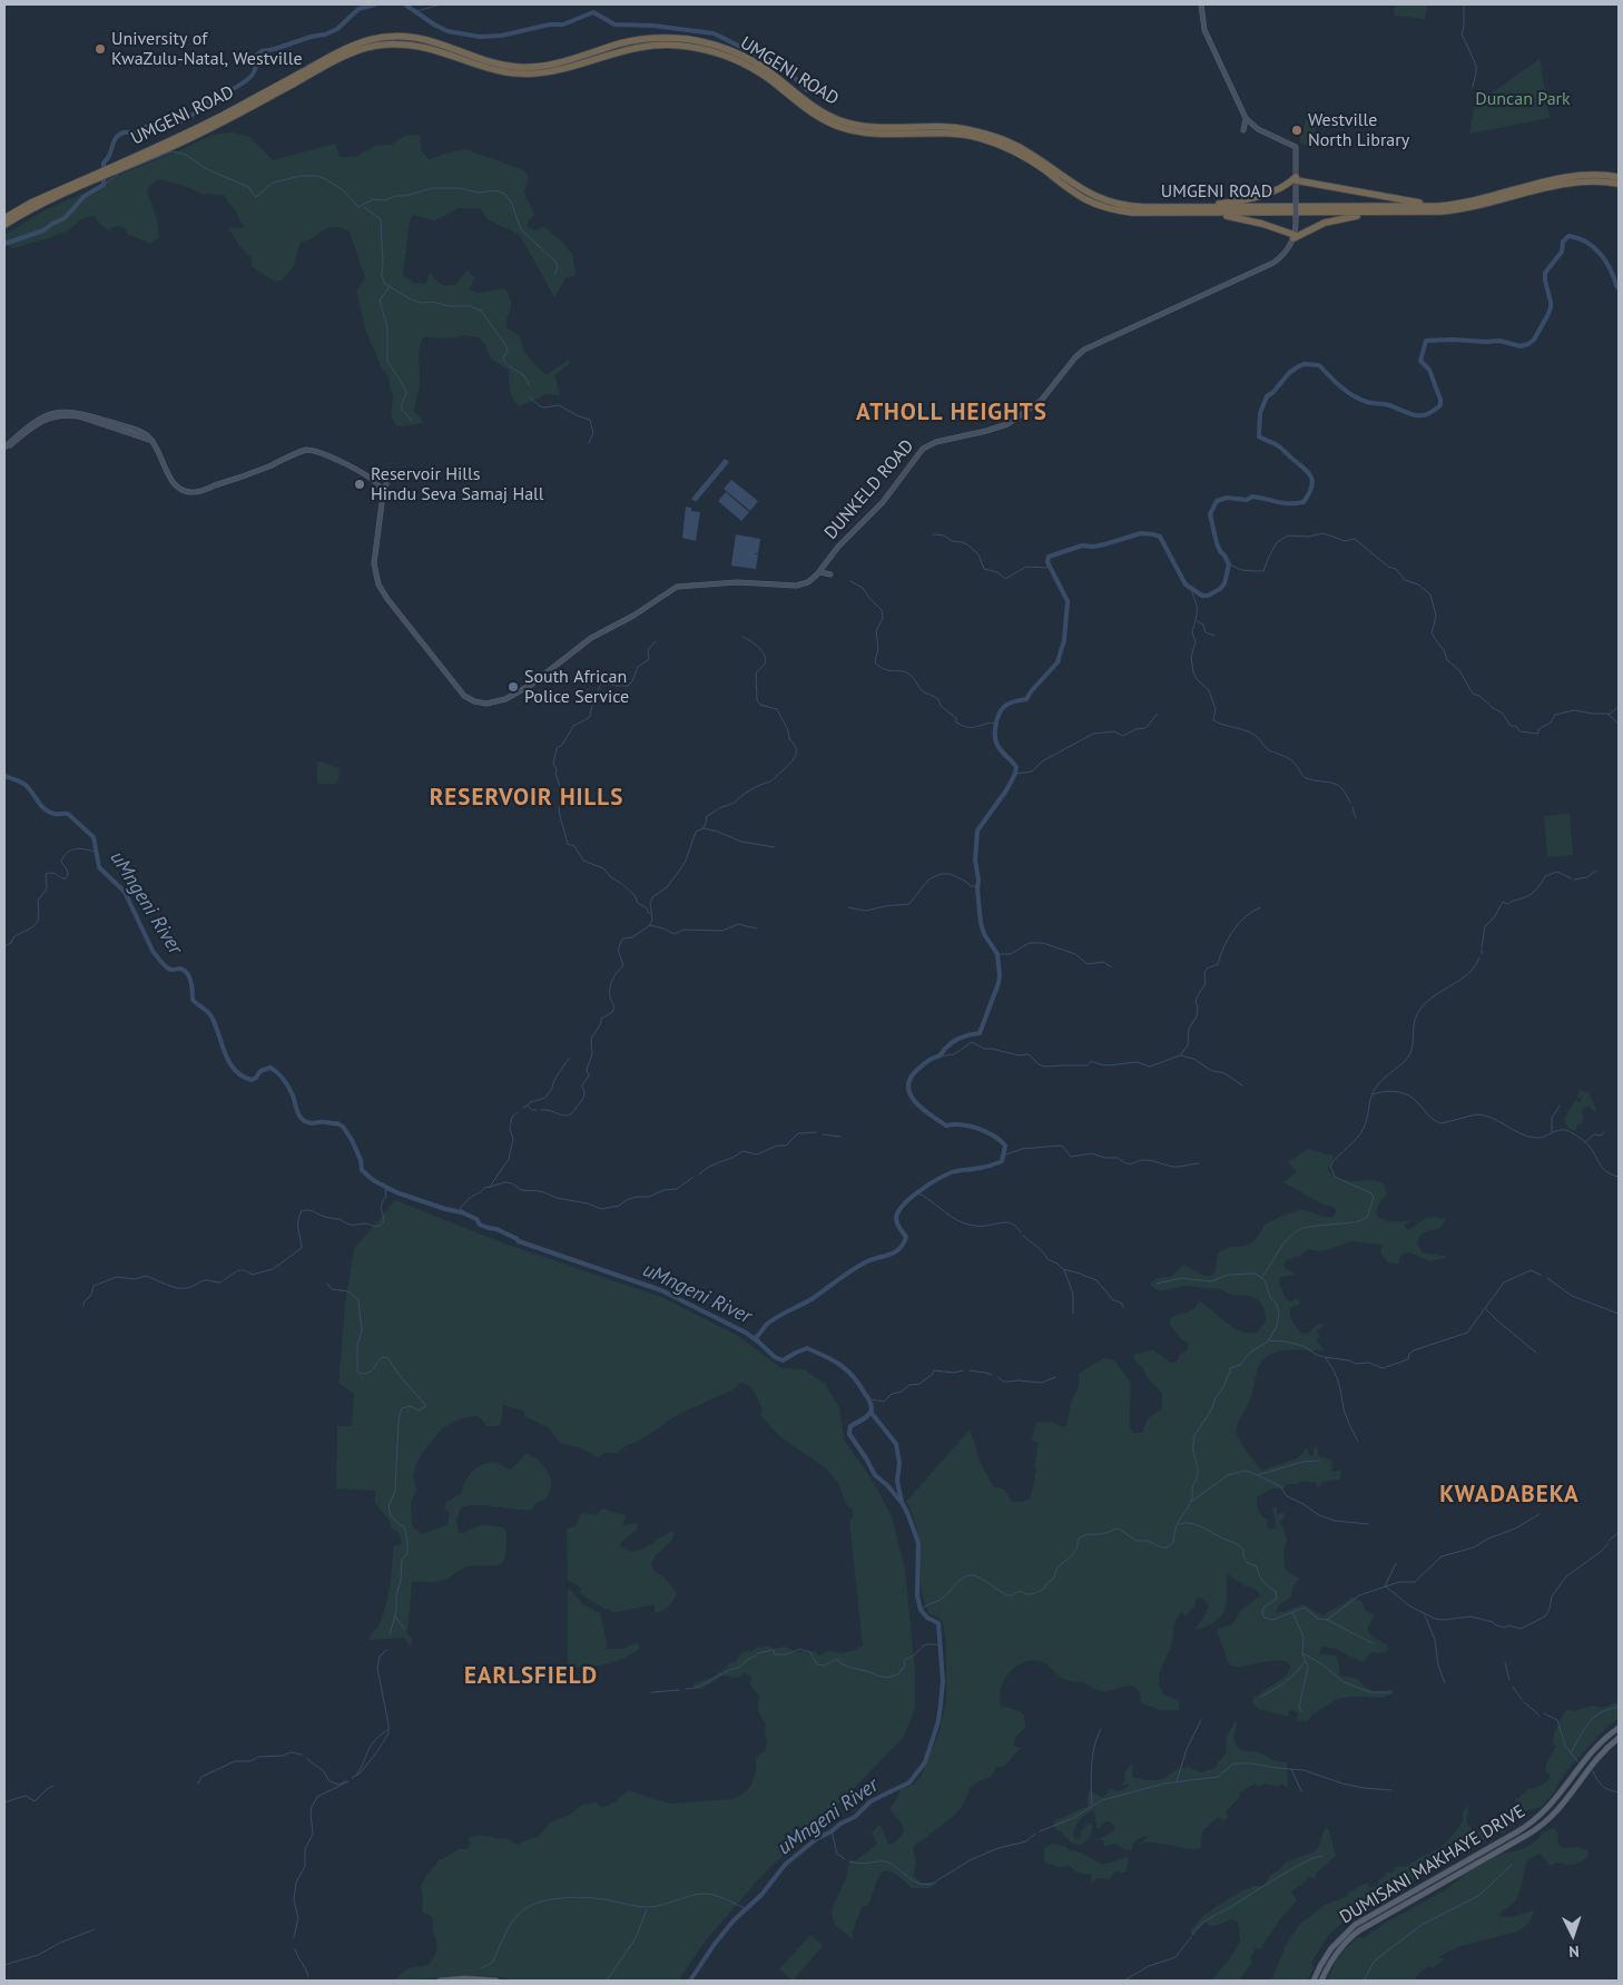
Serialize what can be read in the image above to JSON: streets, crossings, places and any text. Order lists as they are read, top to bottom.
{
  "streets": {
    "highway": ["UMGENI ROAD"],
    "main road": ["DUNKELD ROAD", "DUMISANI MAKHAYE DRIVE"]
  },
  "districts": [
    "ATHOLL HEIGHTS",
    "RESERVOIR HILLS",
    "KWADABEKA",
    "EARLSFIELD"
  ],
  "water": ["uMngeni River"],
  "parks": ["Duncan Park"],
  "places": [
    "University of KwaZulu-Natal, Westville",
    "Westville North Library",
    "Reservoir Hills Hindu Seva Samaj Hall",
    "South African Police Service"
  ],
  "north": "bottom"
}
